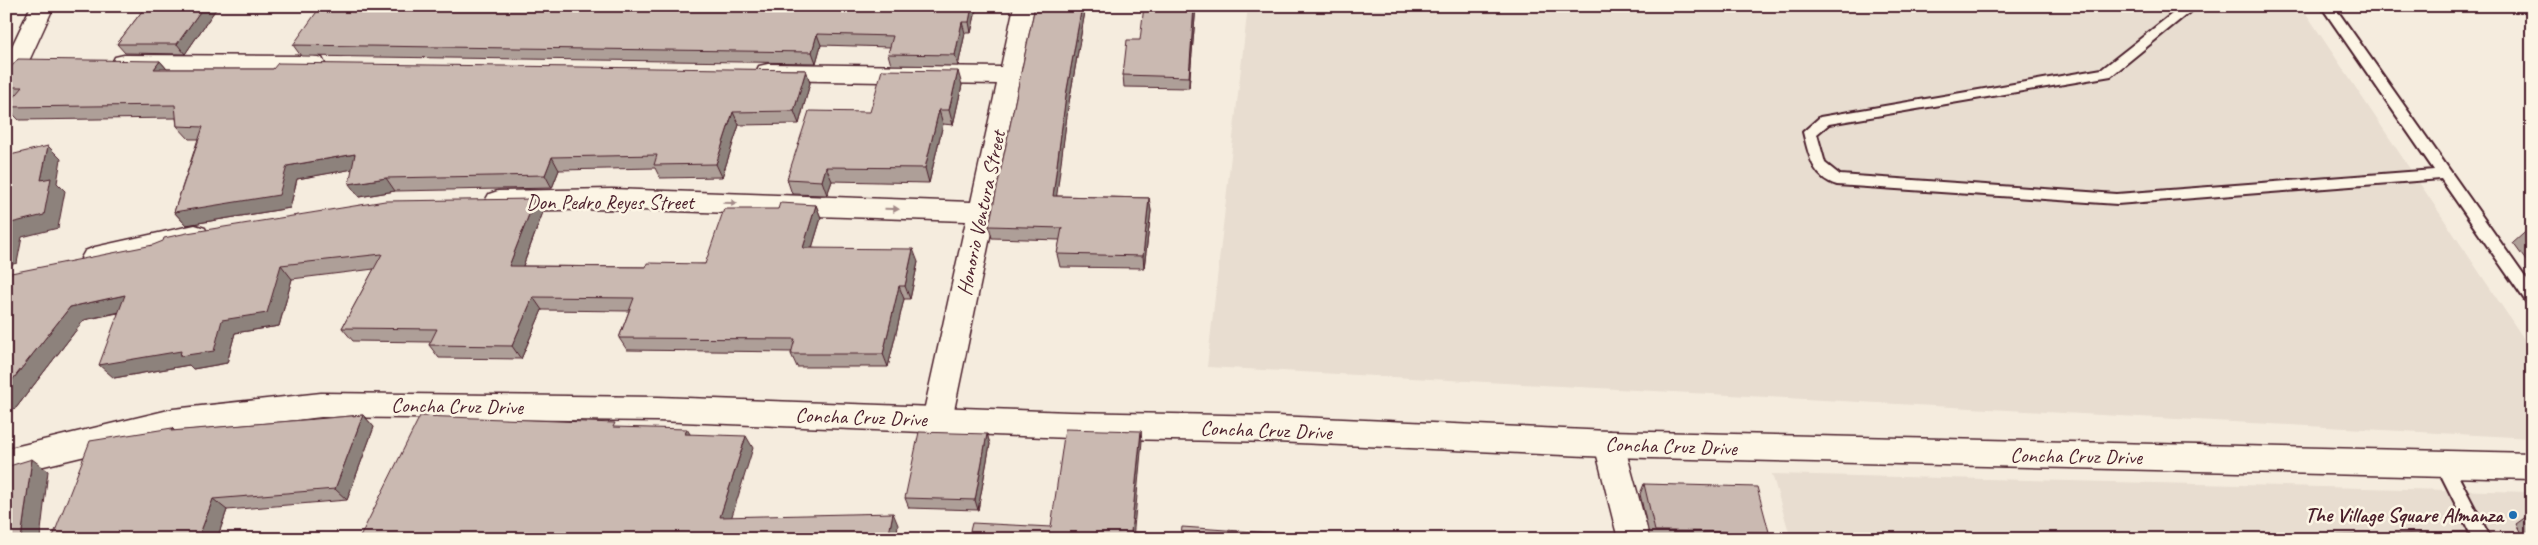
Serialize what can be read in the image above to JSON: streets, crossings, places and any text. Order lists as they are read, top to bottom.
{
  "streets": {
    "street": ["Don Pedro Reyes Street", "Honorio Ventura Street", "Concha Cruz Drive"]
  },
  "crossings": [
    ["Don Pedro Reyes Street", "Honorio Ventura Street"],
    ["Honorio Ventura Street", "Concha Cruz Drive"]
  ],
  "places": ["The Village Square Almanza"]
}
